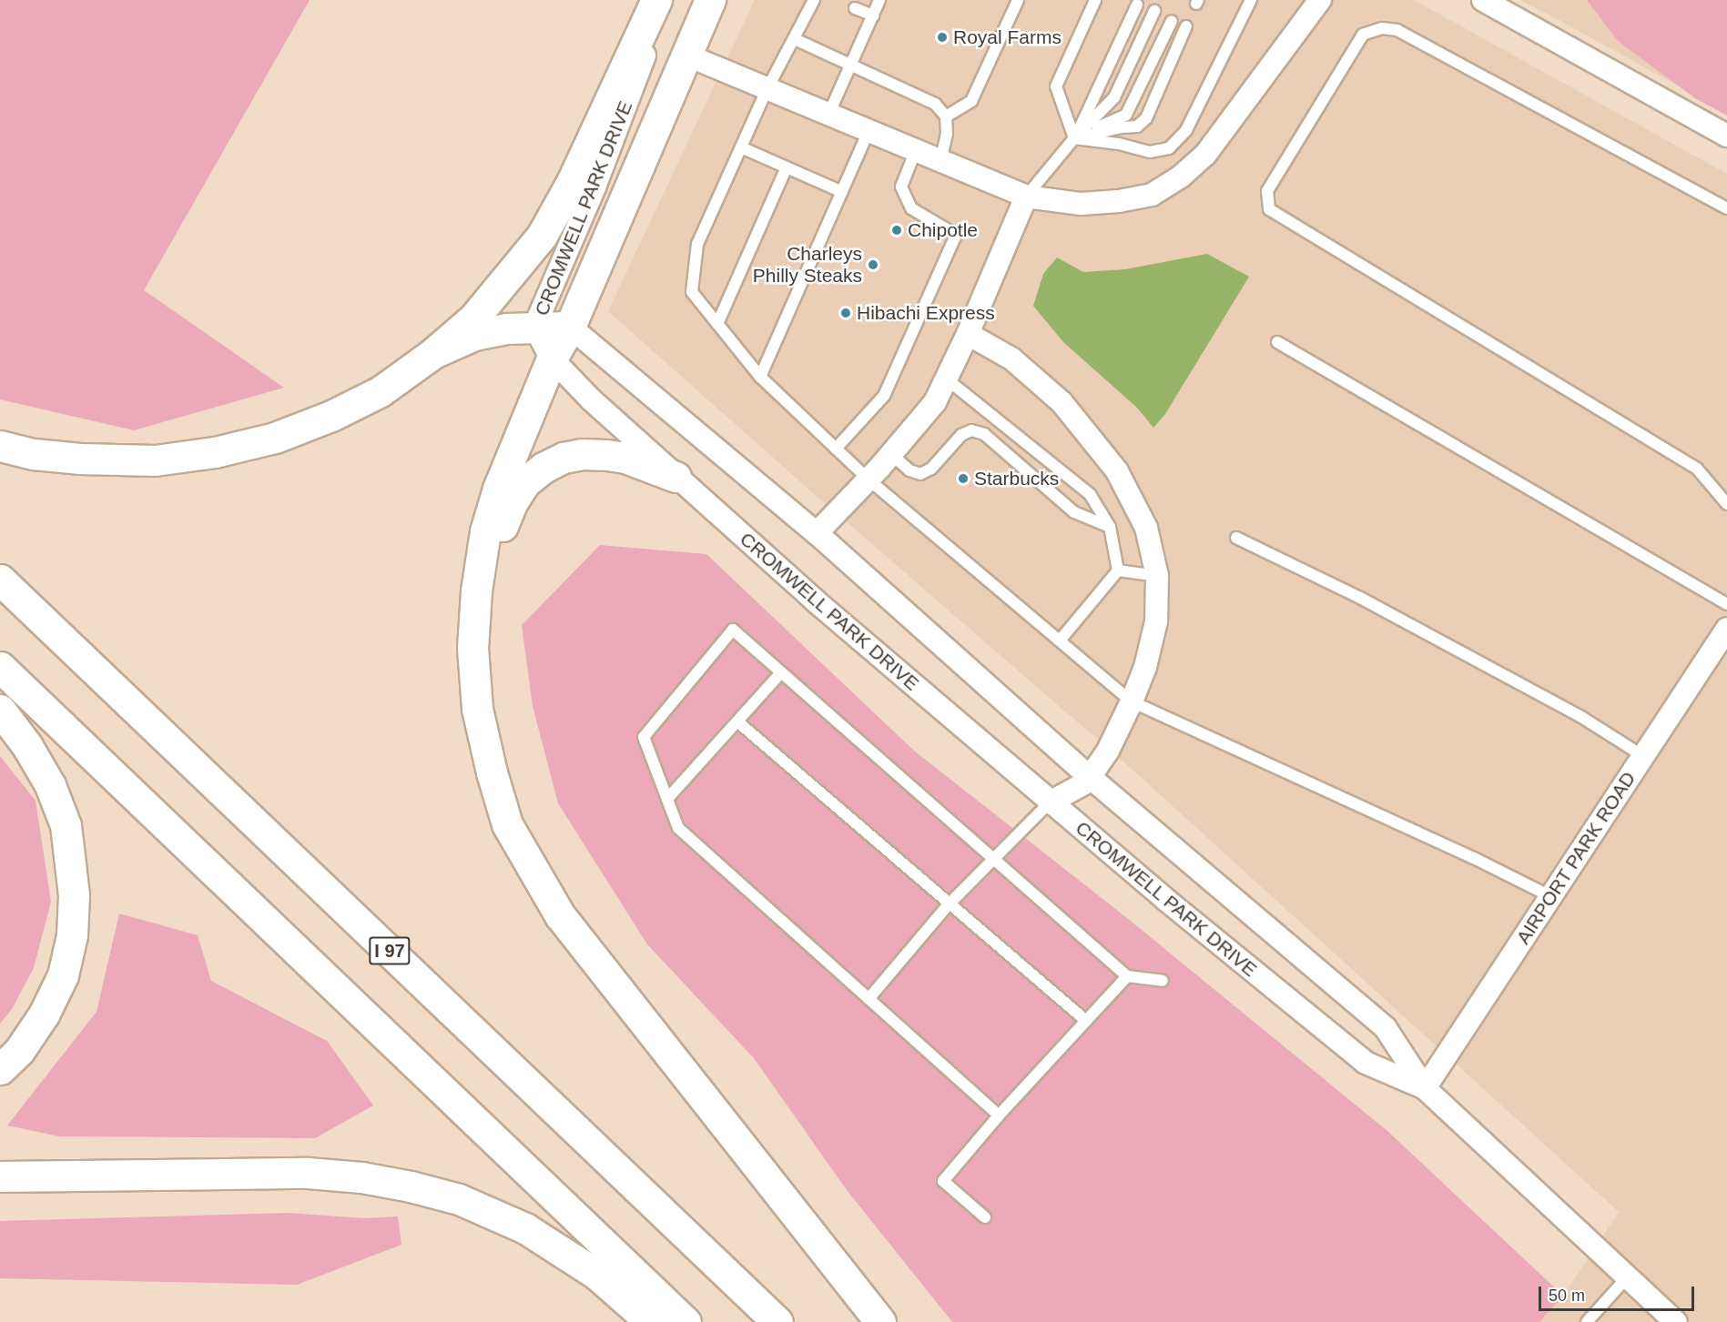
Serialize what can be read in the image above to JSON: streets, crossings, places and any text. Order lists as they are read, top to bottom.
{
  "streets": {
    "main road": ["CROMWELL PARK DRIVE", "I 97"],
    "street": ["AIRPORT PARK ROAD"]
  },
  "crossings": [
    ["CROMWELL PARK DRIVE", "AIRPORT PARK ROAD"]
  ],
  "places": [
    "Royal Farms",
    "Chipotle",
    "Charleys Philly Steaks",
    "Hibachi Express",
    "Starbucks"
  ],
  "scale_bar": "50 m"
}
